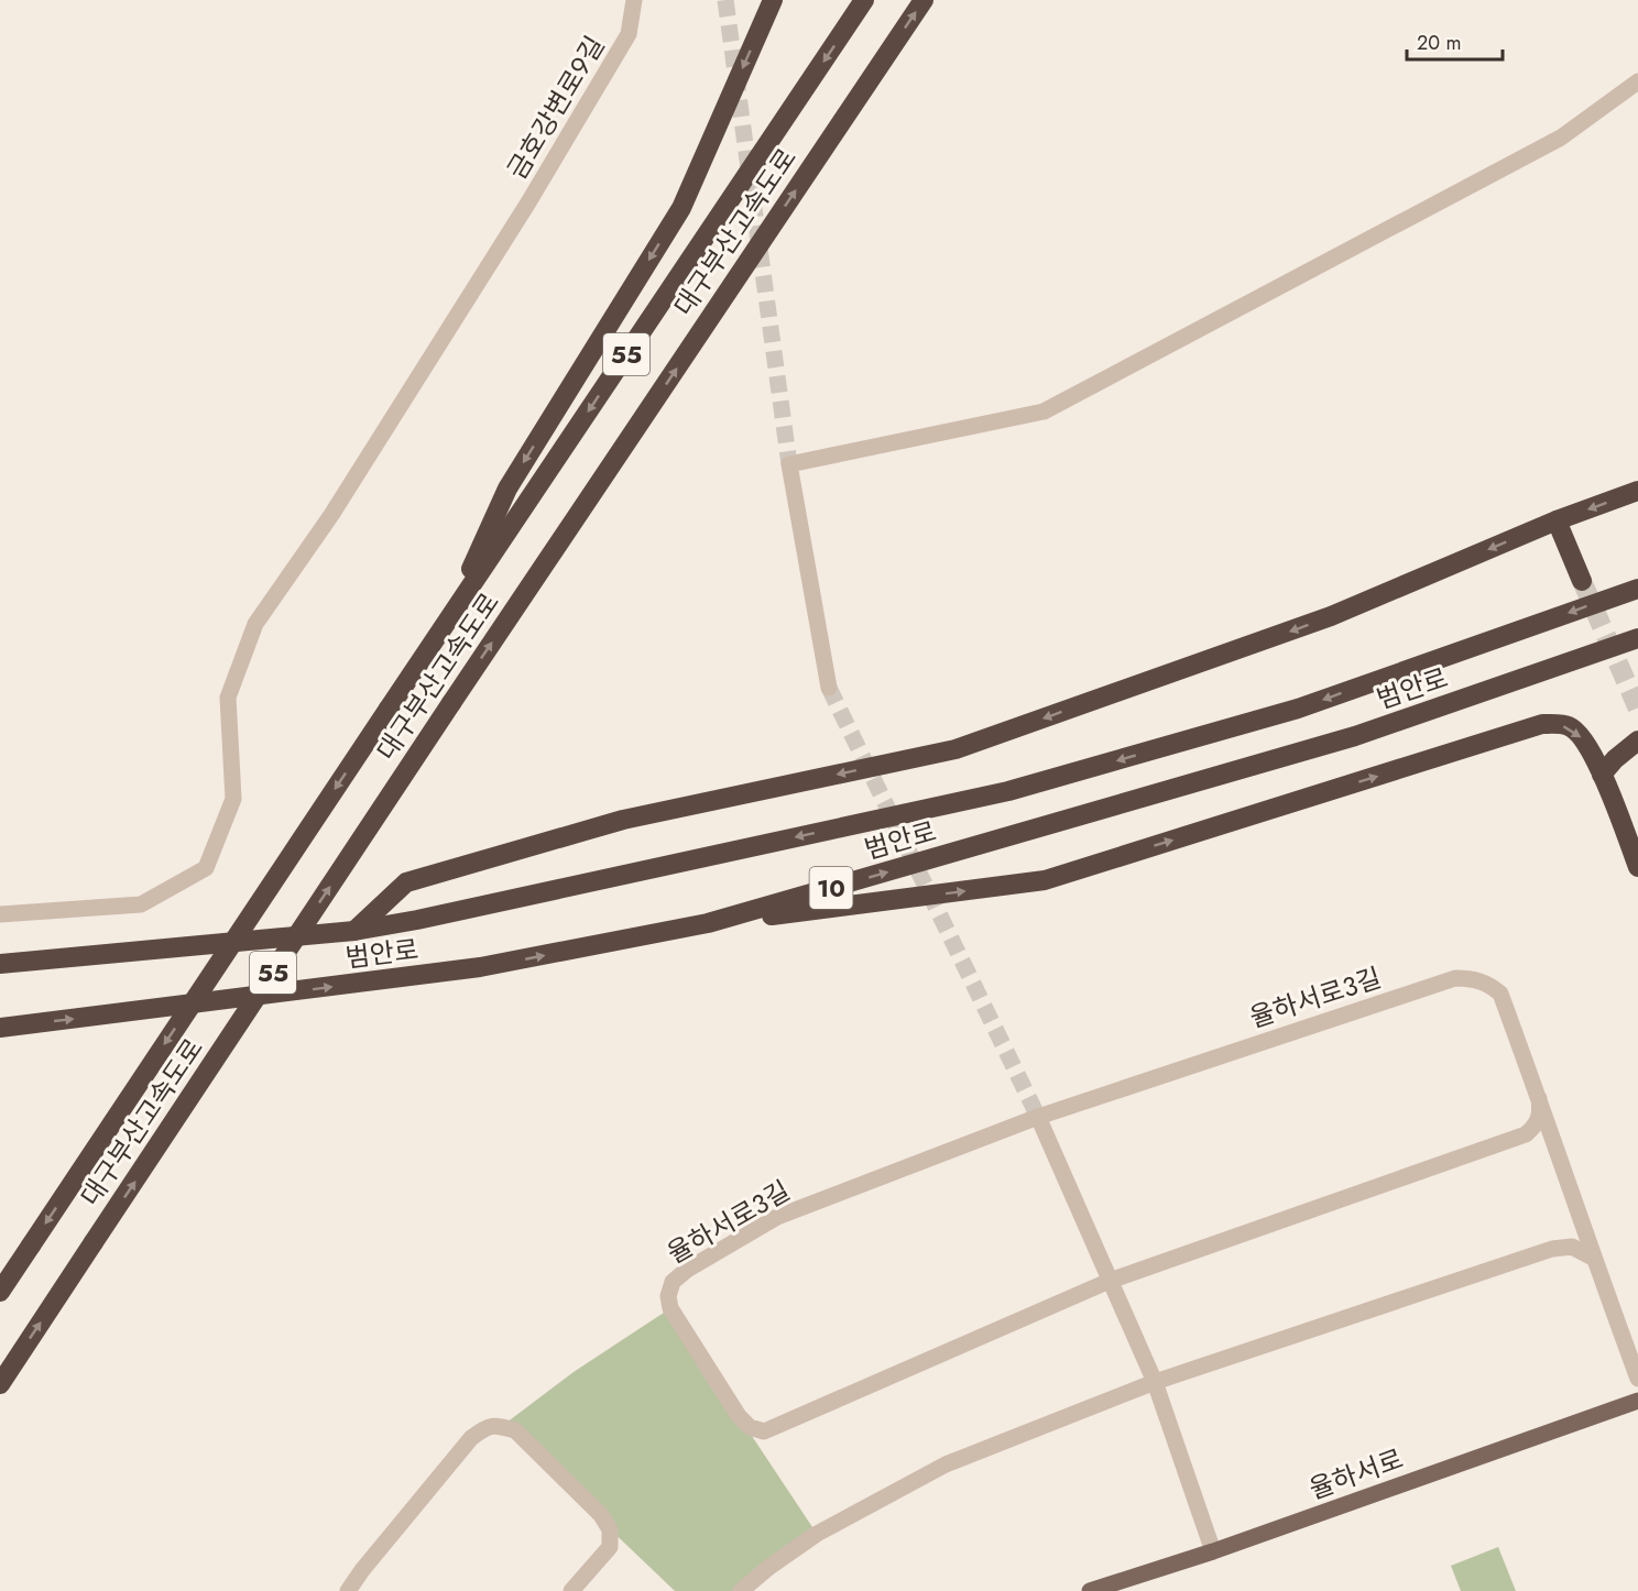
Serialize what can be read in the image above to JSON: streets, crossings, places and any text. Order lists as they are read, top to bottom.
{
  "streets": {
    "highway": [
      "대구부산고속도로",
      "55",
      "범안로",
      "10"
    ],
    "main road": ["율하서로"],
    "street": ["금호강변로9길", "율하서로3길"]
  },
  "scale_bar": "20 m"
}
